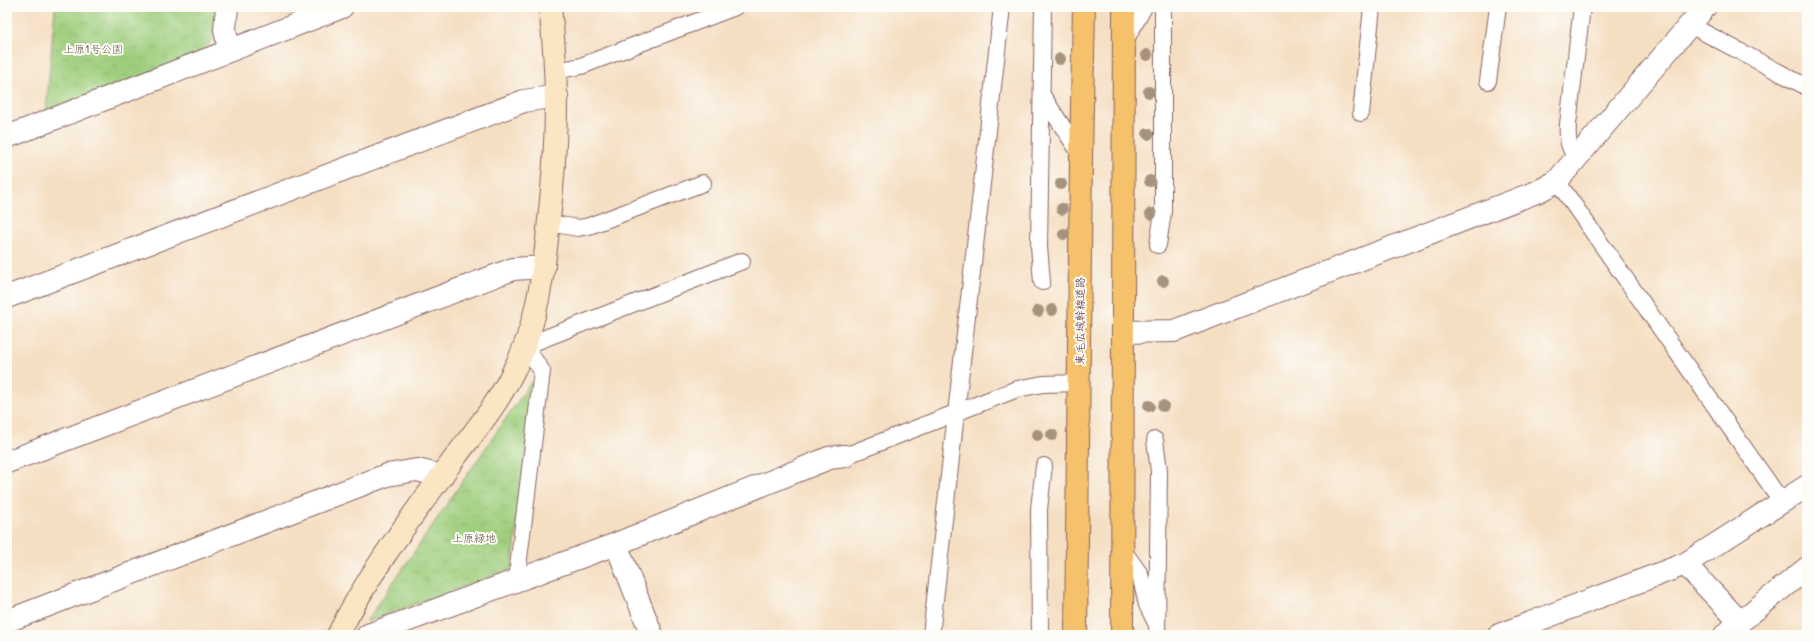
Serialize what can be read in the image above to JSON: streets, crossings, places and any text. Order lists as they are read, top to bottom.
{
  "streets": {
    "highway": ["東毛広域幹線道路"]
  },
  "parks": ["上原1号公園", "上原緑地"]
}
